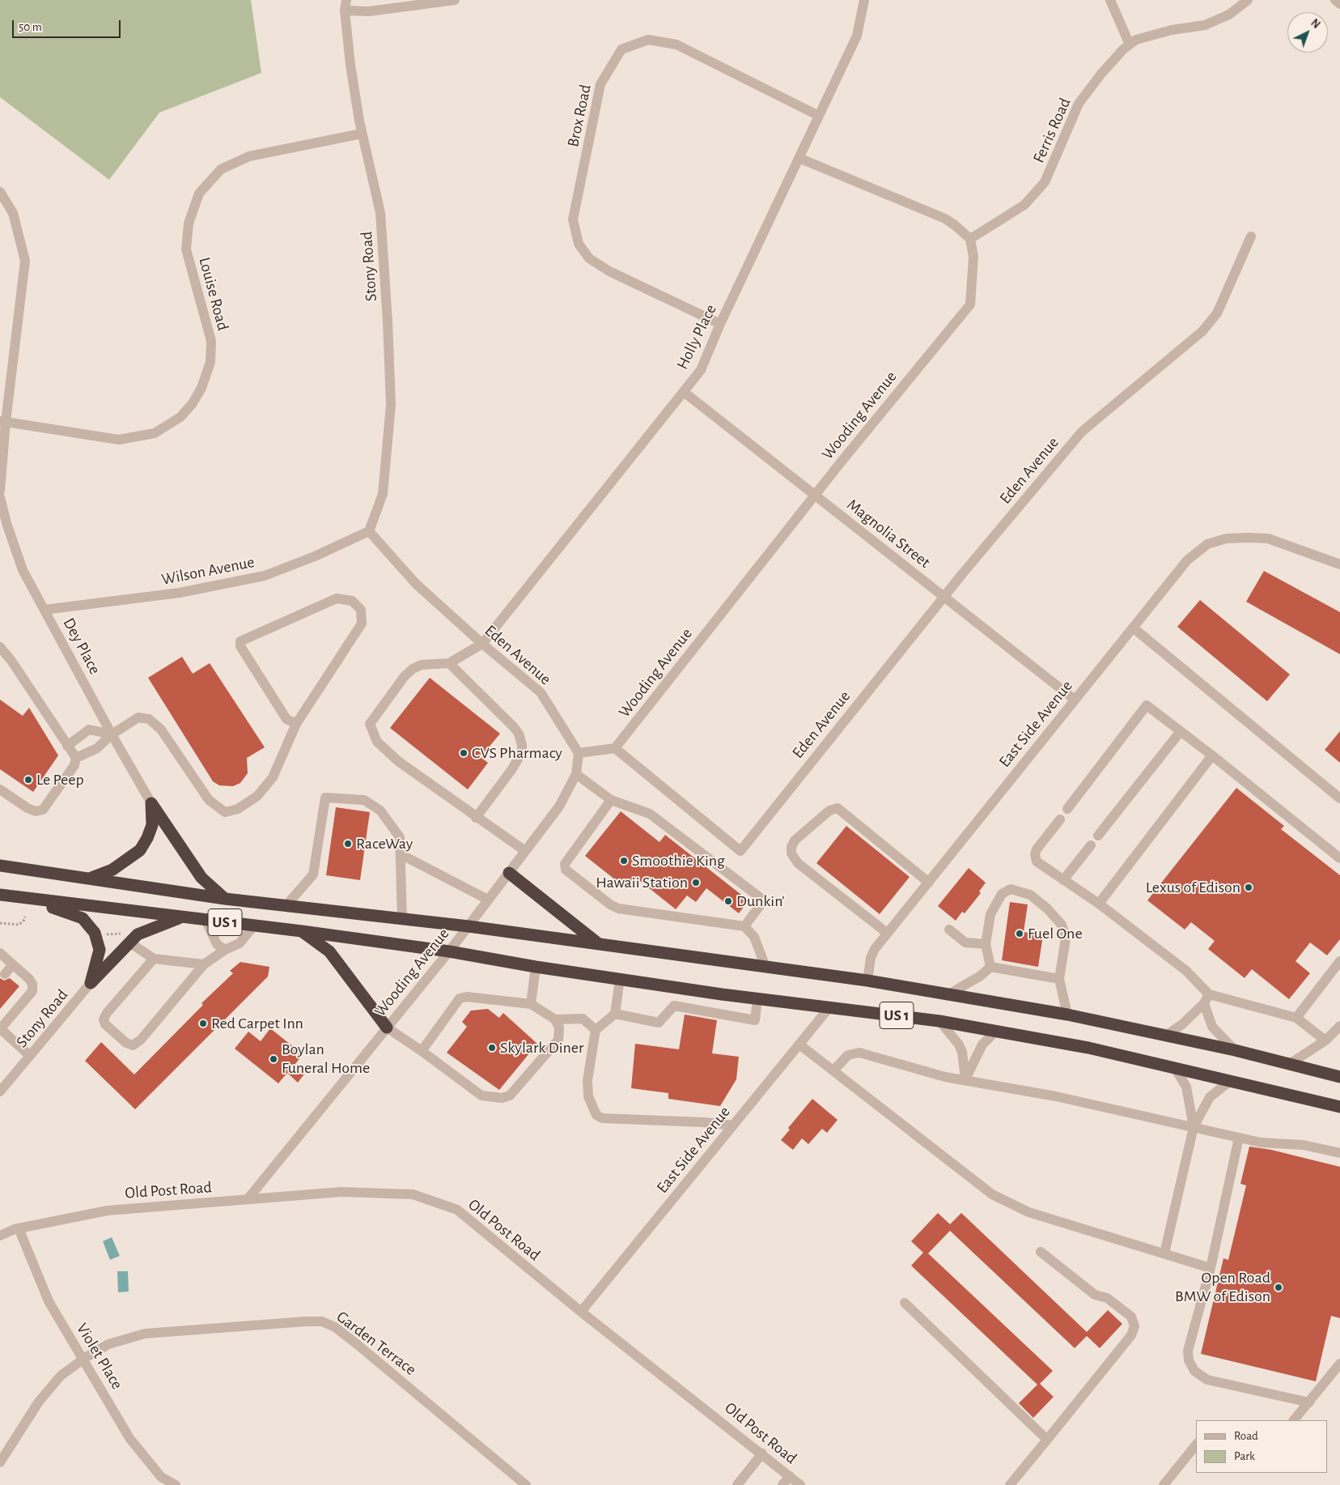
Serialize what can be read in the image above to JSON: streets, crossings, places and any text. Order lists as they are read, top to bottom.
{
  "streets": {
    "highway": ["US 1"],
    "street": [
      "Brox Road",
      "Ferris Road",
      "Stony Road",
      "Louise Road",
      "Holly Place",
      "Wooding Avenue",
      "Eden Avenue",
      "Magnolia Street",
      "Wilson Avenue",
      "Dey Place",
      "East Side Avenue",
      "Old Post Road",
      "Garden Terrace",
      "Violet Place"
    ]
  },
  "crossings": [
    ["Brox Road", "Holly Place"],
    ["Ferris Road", "Wooding Avenue"],
    ["Stony Road", "Louise Road"],
    ["Stony Road", "Eden Avenue"],
    ["Stony Road", "Wilson Avenue"],
    ["Holly Place", "Eden Avenue"],
    ["Holly Place", "Magnolia Street"],
    ["Wooding Avenue", "Eden Avenue"],
    ["Wooding Avenue", "Magnolia Street"],
    ["Wooding Avenue", "US 1"],
    ["Wooding Avenue", "Old Post Road"],
    ["Eden Avenue", "Magnolia Street"],
    ["Eden Avenue", "Wilson Avenue"],
    ["Magnolia Street", "East Side Avenue"],
    ["Wilson Avenue", "Dey Place"],
    ["East Side Avenue", "US 1"],
    ["East Side Avenue", "Old Post Road"],
    ["Old Post Road", "Violet Place"],
    ["Garden Terrace", "Violet Place"]
  ],
  "places": [
    "CVS Pharmacy",
    "Le Peep",
    "RaceWay",
    "Smoothie King",
    "Hawaii Station",
    "Lexus of Edison",
    "Dunkin'",
    "Fuel One",
    "Red Carpet Inn",
    "Skylark Diner",
    "Boylan Funeral Home",
    "Open Road BMW of Edison"
  ],
  "legend": ["Road", "Park"],
  "scale_bar": "50 m",
  "north": "top right"
}
